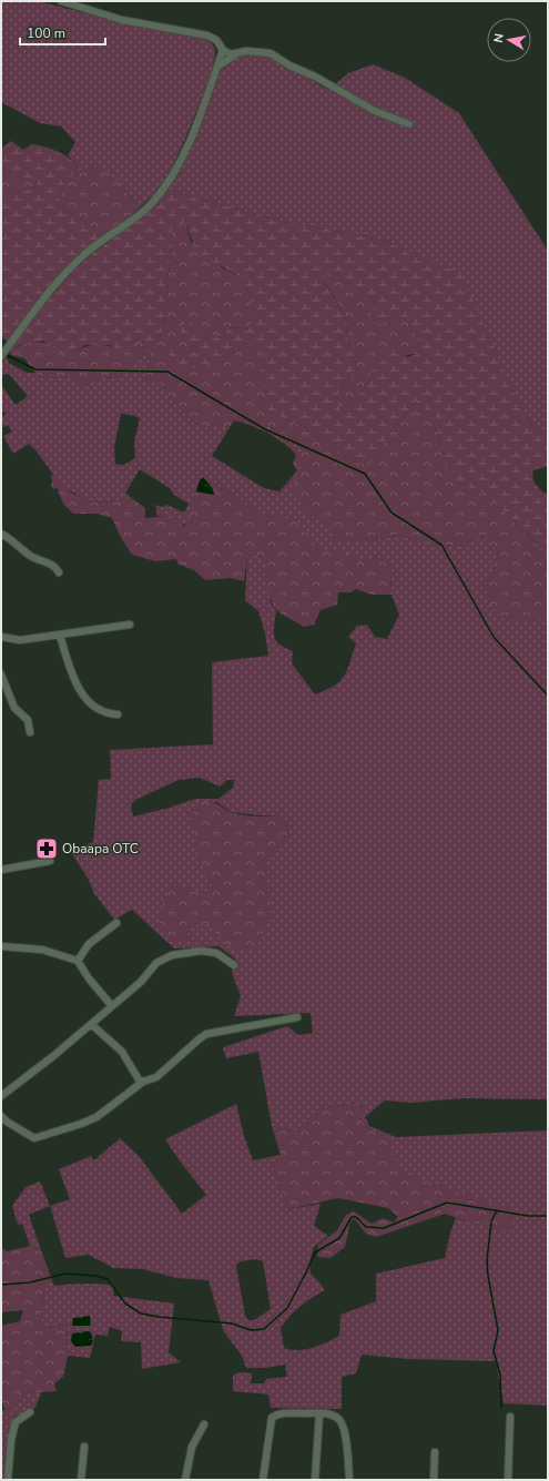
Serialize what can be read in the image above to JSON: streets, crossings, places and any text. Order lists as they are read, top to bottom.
{
  "places": {
    "pharmacy": ["Obaapa OTC"]
  },
  "scale_bar": "100 m",
  "north": "left"
}
